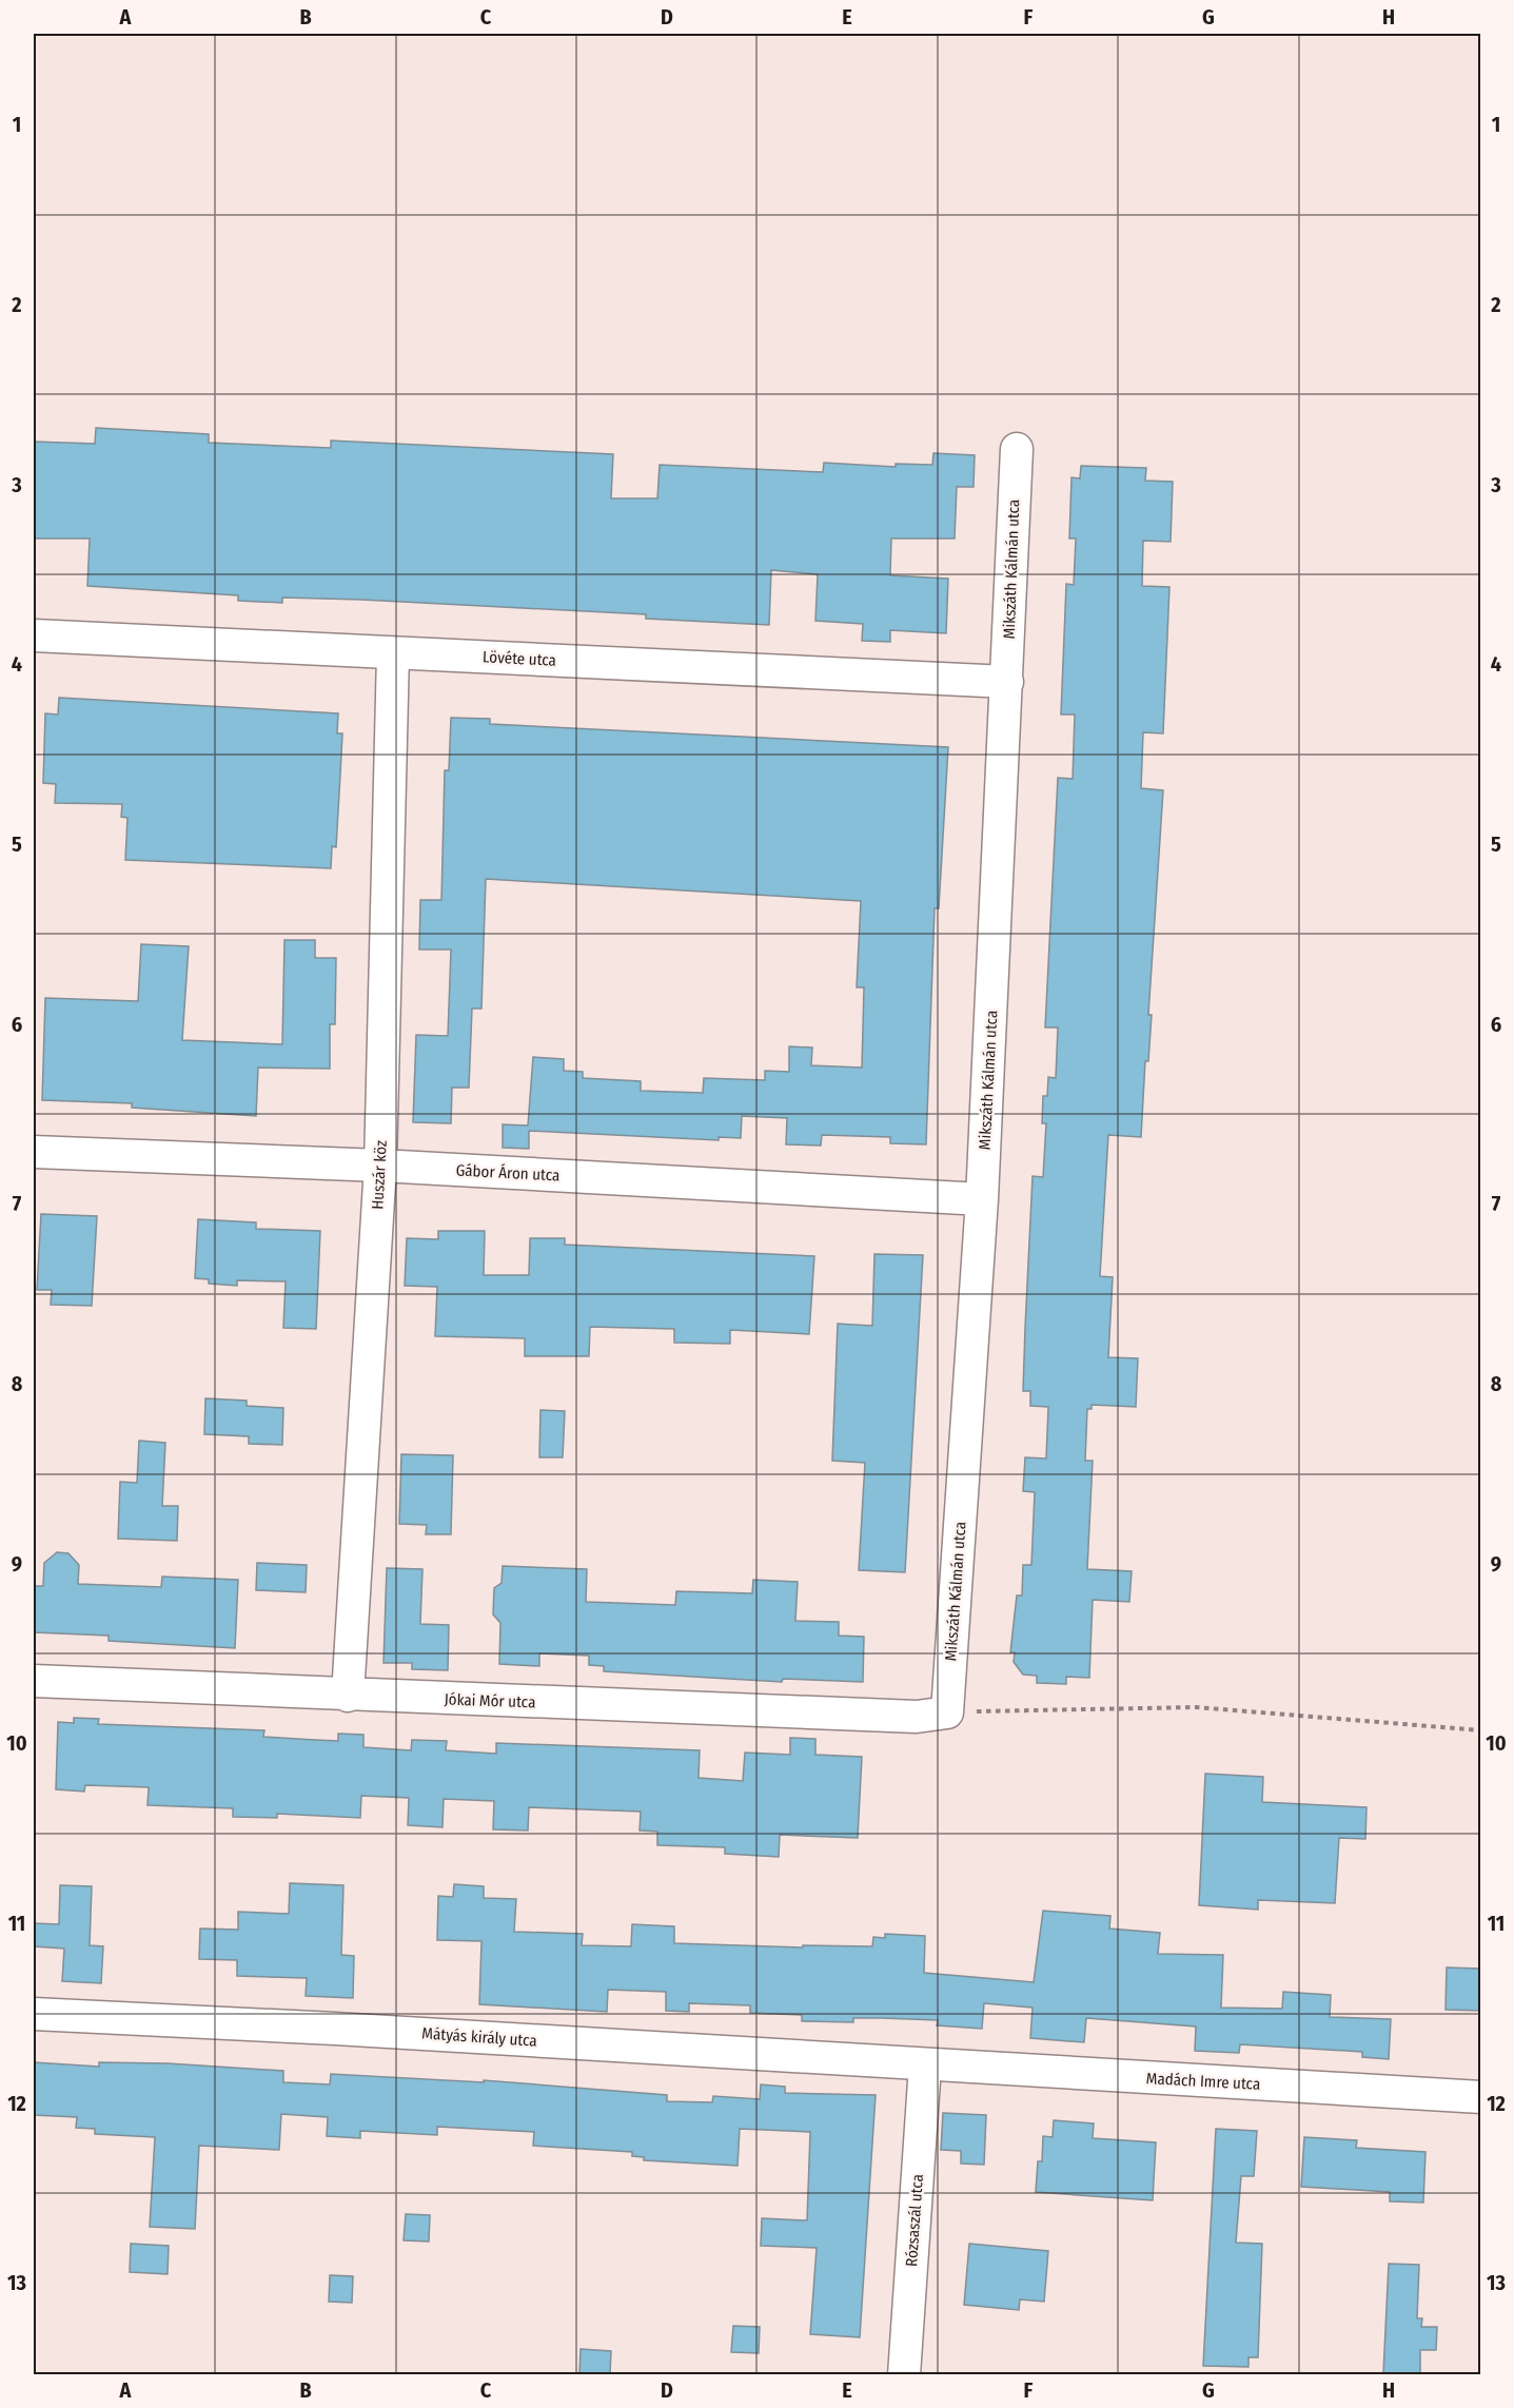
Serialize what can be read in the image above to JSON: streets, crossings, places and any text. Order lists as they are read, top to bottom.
{
  "streets": {
    "street": [
      "Mikszáth Kálmán utca",
      "Lövéte utca",
      "Gábor Áron utca",
      "Huszár köz",
      "Jókai Mór utca",
      "Mátyás király utca",
      "Madách Imre utca",
      "Rózsaszál utca"
    ]
  },
  "crossings": [
    ["Mikszáth Kálmán utca", "Lövéte utca"],
    ["Mikszáth Kálmán utca", "Gábor Áron utca"],
    ["Mikszáth Kálmán utca", "Jókai Mór utca"],
    ["Lövéte utca", "Huszár köz"],
    ["Gábor Áron utca", "Huszár köz"],
    ["Huszár köz", "Jókai Mór utca"],
    ["Mátyás király utca", "Madách Imre utca"],
    ["Mátyás király utca", "Rózsaszál utca"],
    ["Madách Imre utca", "Rózsaszál utca"]
  ],
  "grid": {
    "columns": [
      "A",
      "B",
      "C",
      "D",
      "E",
      "F",
      "G",
      "H"
    ],
    "rows": [
      "1",
      "2",
      "3",
      "4",
      "5",
      "6",
      "7",
      "8",
      "9",
      "10",
      "11",
      "12",
      "13"
    ]
  }
}
